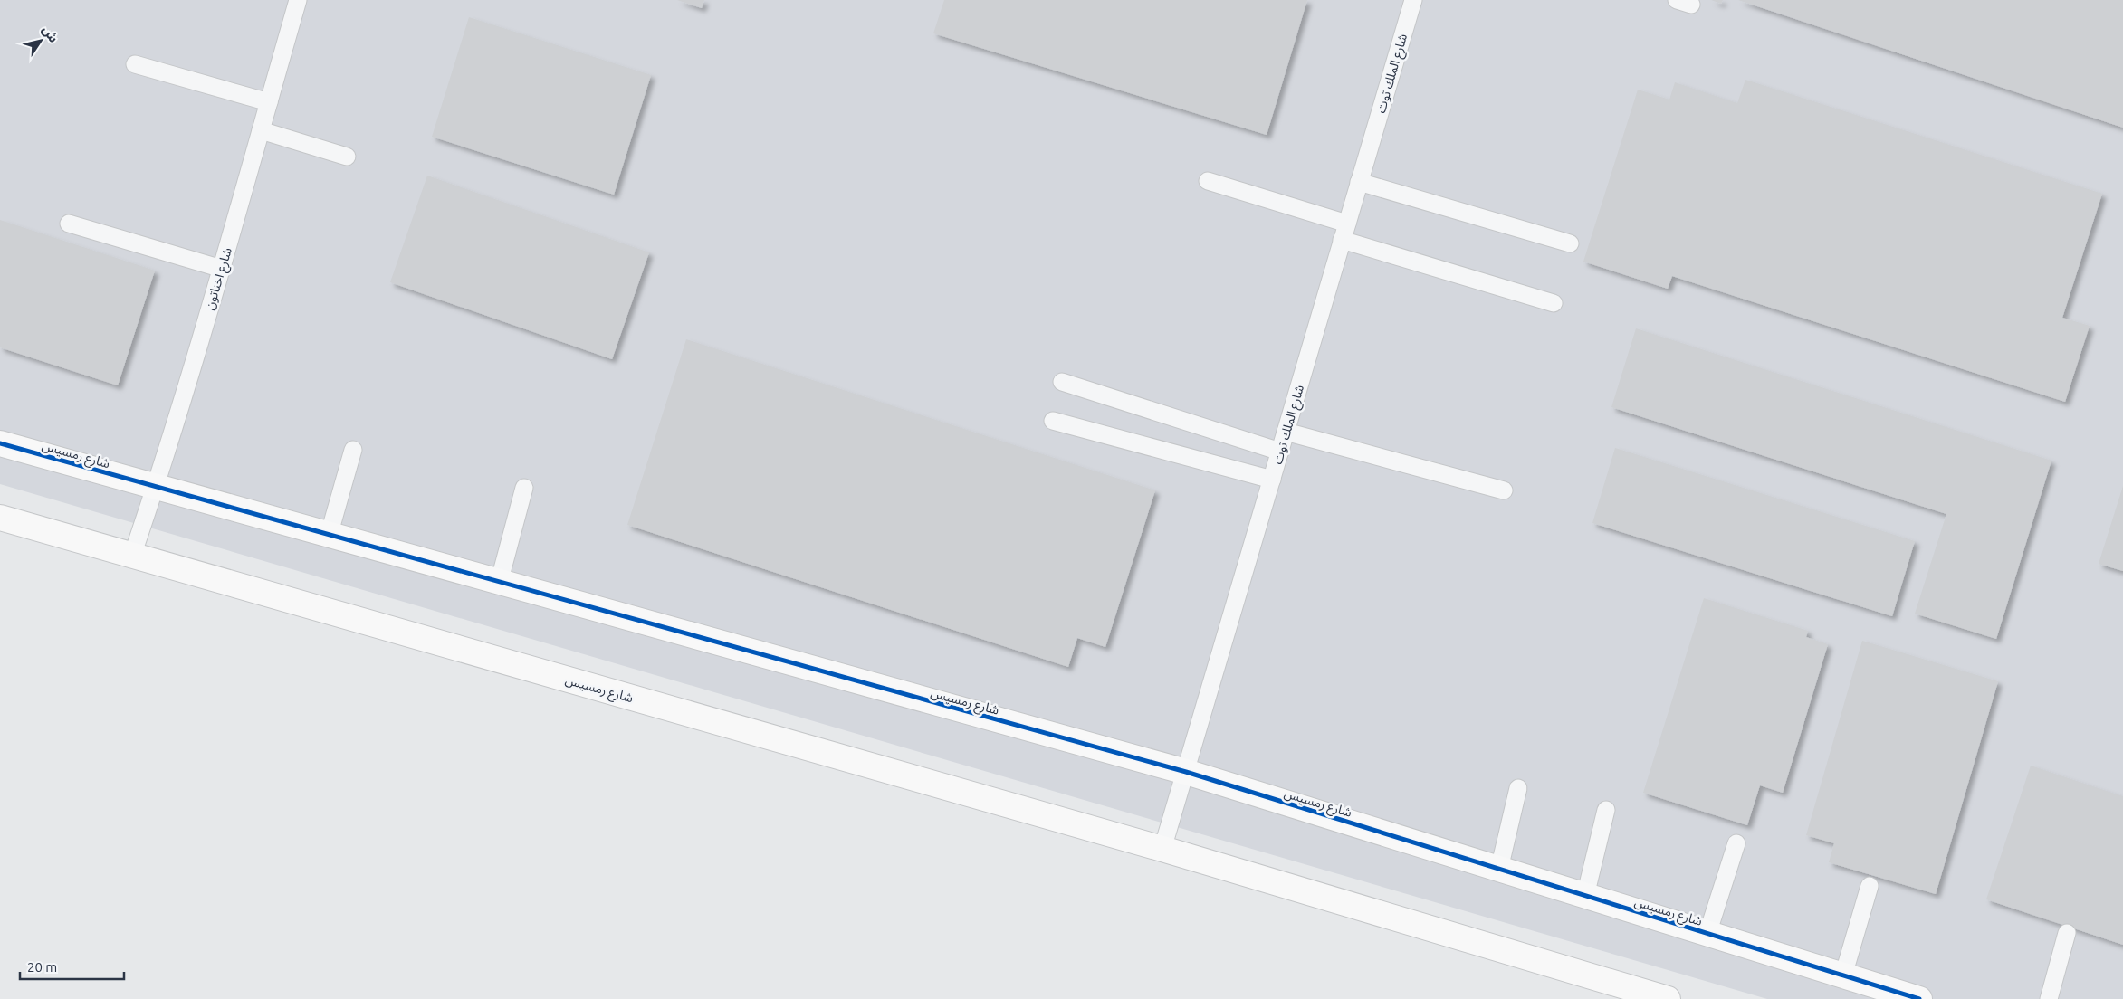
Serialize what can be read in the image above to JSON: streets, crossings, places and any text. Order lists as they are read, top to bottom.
{
  "streets": {
    "street": ["شارع رمسيس"],
    "lane": ["شارع الملك توت", "شارع اخناتون"]
  },
  "crossings": [
    ["شارع الملك توت", "شارع رمسيس"],
    ["شارع اخناتون", "شارع رمسيس"]
  ],
  "scale_bar": "20 m",
  "north": "top right"
}
